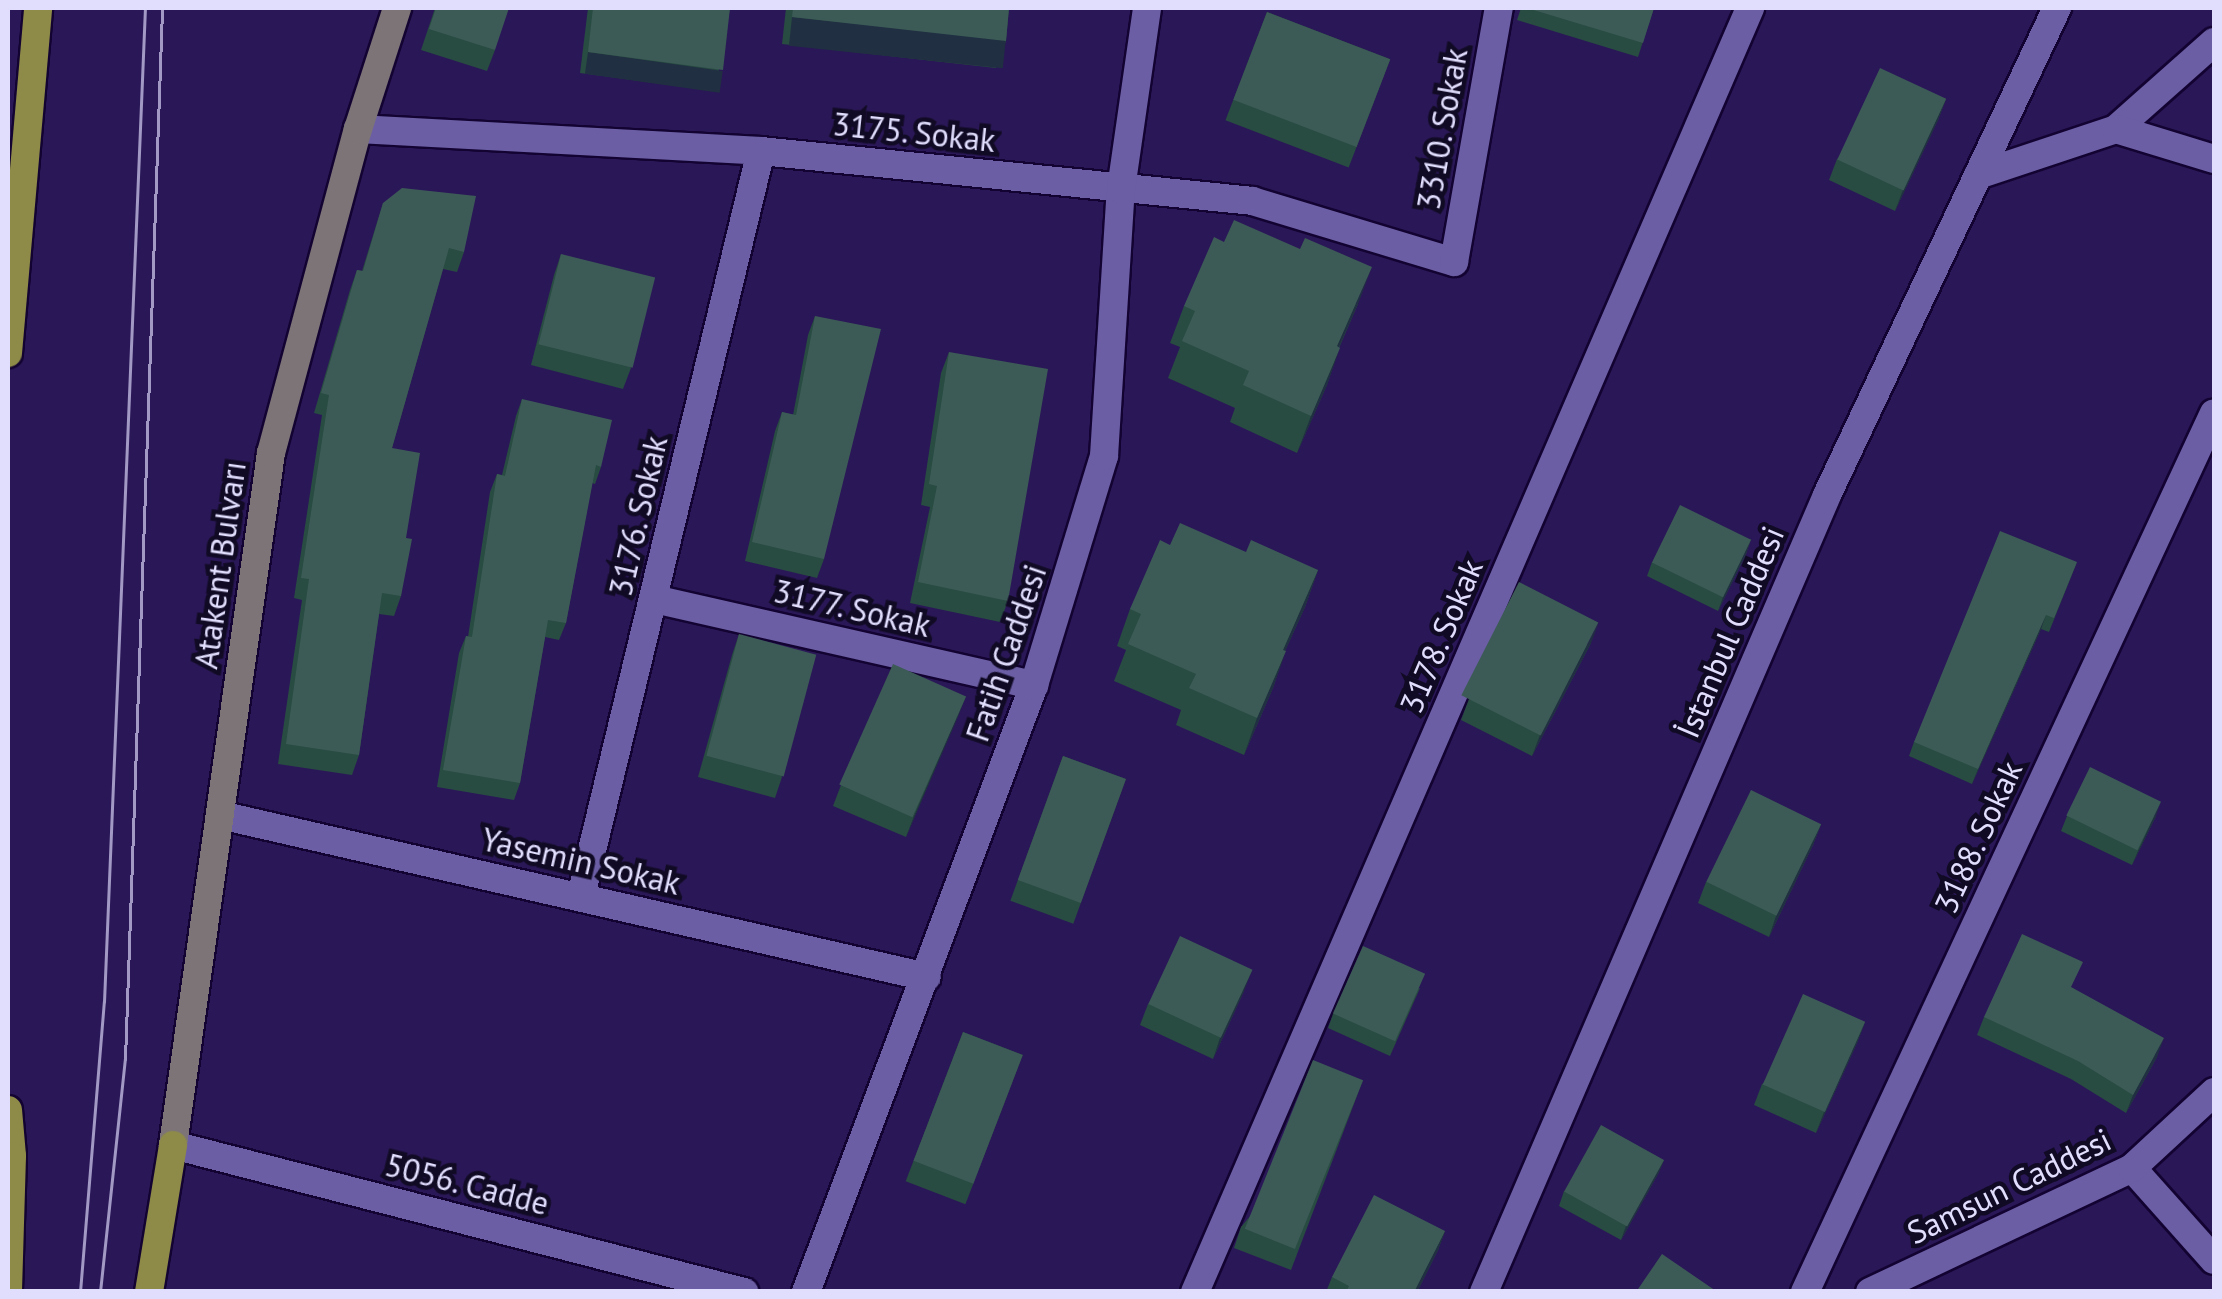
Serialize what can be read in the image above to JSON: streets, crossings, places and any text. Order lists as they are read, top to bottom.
{
  "streets": {
    "main road": ["Atakent Bulvarı"],
    "street": [
      "3310. Sokak",
      "3175. Sokak",
      "3176. Sokak",
      "3177. Sokak",
      "İstanbul Caddesi",
      "3178. Sokak",
      "Fatih Caddesi",
      "3188. Sokak",
      "Yasemin Sokak",
      "5056. Cadde",
      "Samsun Caddesi"
    ]
  },
  "crossings": [
    ["3310. Sokak", "3175. Sokak"],
    ["3175. Sokak", "3176. Sokak"],
    ["3175. Sokak", "Atakent Bulvarı"],
    ["3175. Sokak", "Fatih Caddesi"],
    ["3176. Sokak", "3177. Sokak"],
    ["3176. Sokak", "Yasemin Sokak"],
    ["Atakent Bulvarı", "Yasemin Sokak"],
    ["Atakent Bulvarı", "5056. Cadde"],
    ["3177. Sokak", "Fatih Caddesi"],
    ["Fatih Caddesi", "Yasemin Sokak"]
  ]
}
